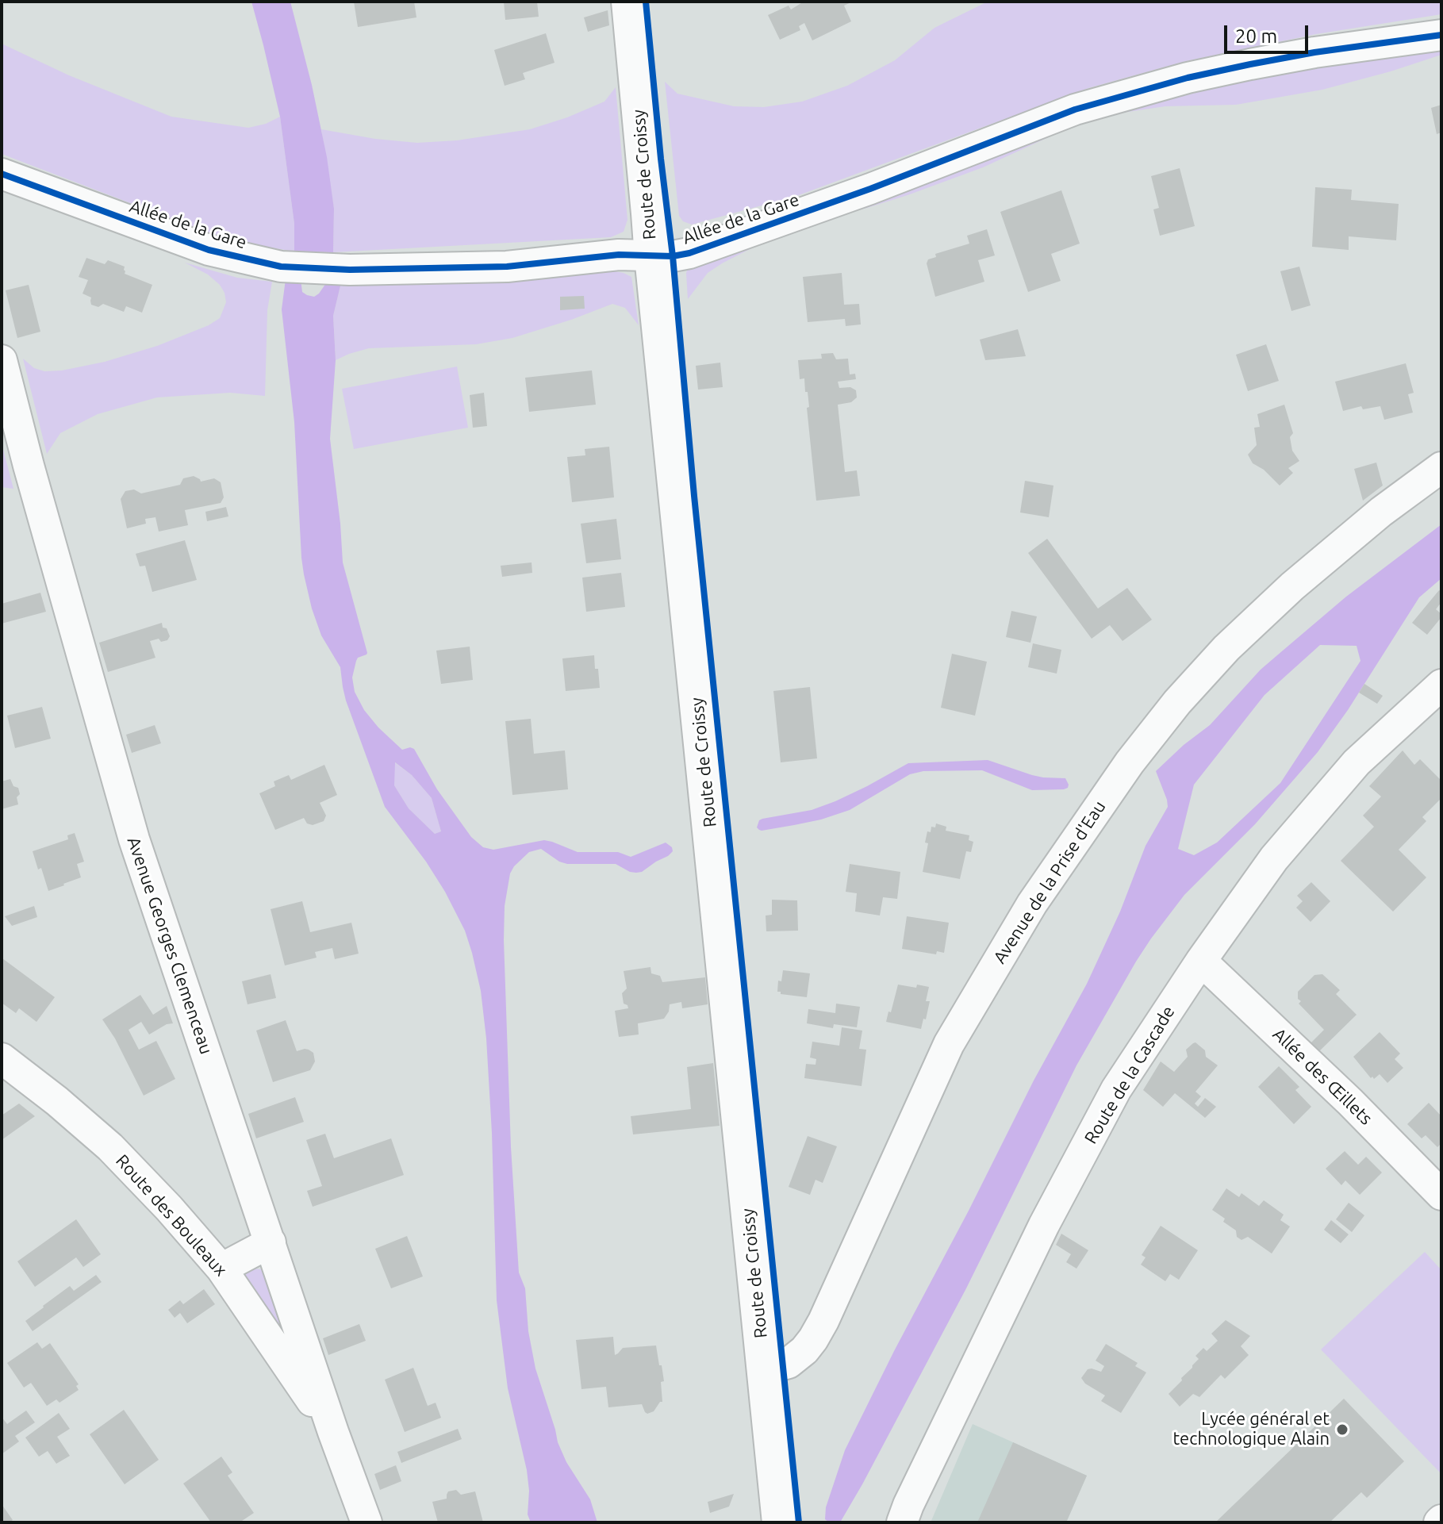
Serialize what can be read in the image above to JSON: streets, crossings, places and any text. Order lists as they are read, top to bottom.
{
  "streets": {
    "main road": ["Route de Croissy"],
    "street": [
      "Allée de la Gare",
      "Avenue de la Prise d'Eau",
      "Avenue Georges Clemenceau",
      "Route de la Cascade",
      "Allée des Œillets",
      "Route des Bouleaux"
    ]
  },
  "crossings": [
    ["Route de Croissy", "Allée de la Gare"],
    ["Route de Croissy", "Avenue de la Prise d'Eau"],
    ["Avenue Georges Clemenceau", "Route des Bouleaux"],
    ["Route de la Cascade", "Allée des Œillets"]
  ],
  "places": ["Lycée général et technologique Alain"],
  "scale_bar": "20 m"
}
